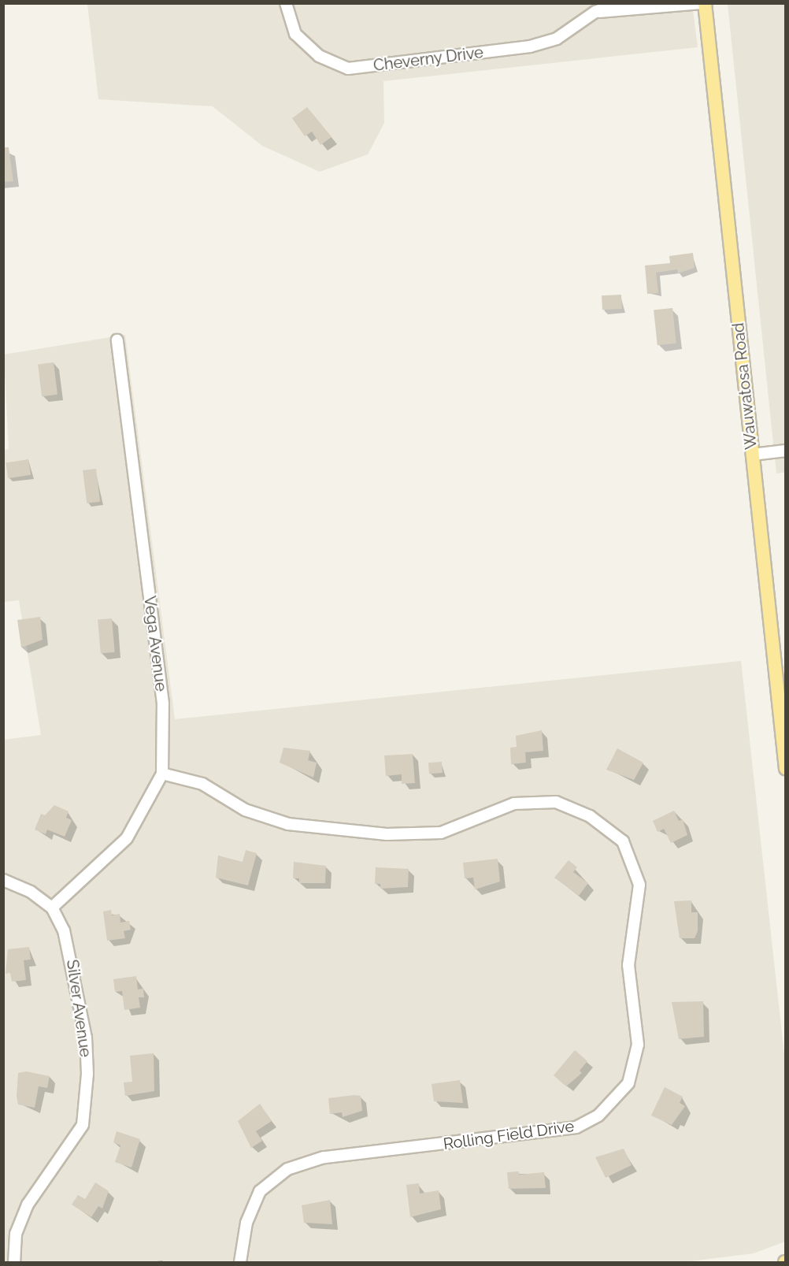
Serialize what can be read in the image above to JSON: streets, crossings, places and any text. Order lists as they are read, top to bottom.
{
  "streets": {
    "main road": ["Wauwatosa Road"],
    "street": [
      "Cheverny Drive",
      "Vega Avenue",
      "Silver Avenue",
      "Rolling Field Drive"
    ]
  },
  "crossings": [
    ["Vega Avenue", "Silver Avenue"],
    ["Vega Avenue", "Rolling Field Drive"]
  ]
}
